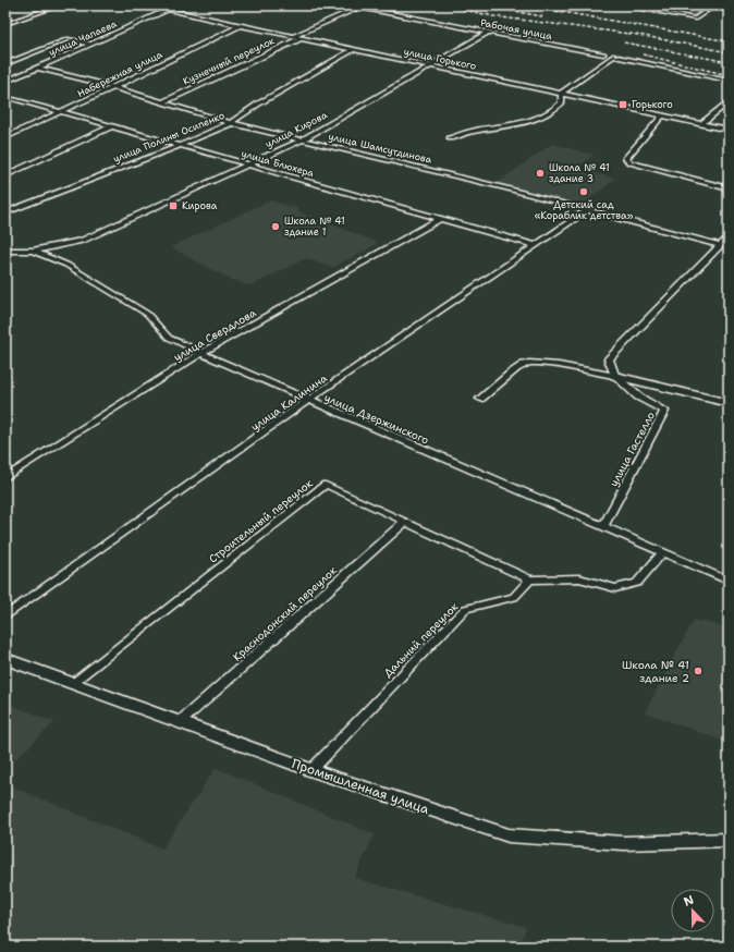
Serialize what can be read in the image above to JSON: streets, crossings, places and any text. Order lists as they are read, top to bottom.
{
  "streets": {
    "main road": ["Промышленная улица"],
    "street": [
      "Рабочая улица",
      "улица Чапаева",
      "улица Горького",
      "Кузнечный переулок",
      "Набережная улица",
      "улица Кирова",
      "улица Полины Осипенко",
      "улица Шамсутдинова",
      "улица Блюхера",
      "улица Свердлова",
      "улица Калинина",
      "улица Дзержинского",
      "улица Гастелло",
      "Строительный переулок",
      "Краснодонский переулок",
      "Дальний переулок"
    ]
  },
  "crossings": [
    ["Рабочая улица", "улица Кирова"],
    ["улица Чапаева", "улица Горького"],
    ["улица Чапаева", "улица Шамсутдинова"],
    ["улица Горького", "Кузнечный переулок"],
    ["улица Горького", "Набережная улица"],
    ["улица Горького", "улица Кирова"],
    ["улица Горького", "улица Полины Осипенко"],
    ["Кузнечный переулок", "улица Шамсутдинова"],
    ["Набережная улица", "улица Шамсутдинова"],
    ["Набережная улица", "улица Блюхера"],
    ["улица Кирова", "улица Шамсутдинова"],
    ["улица Кирова", "улица Блюхера"],
    ["улица Кирова", "улица Дзержинского"],
    ["улица Полины Осипенко", "улица Шамсутдинова"],
    ["улица Полины Осипенко", "улица Блюхера"],
    ["улица Шамсутдинова", "улица Калинина"],
    ["улица Блюхера", "улица Свердлова"],
    ["улица Блюхера", "улица Калинина"],
    ["улица Свердлова", "улица Дзержинского"],
    ["улица Калинина", "улица Дзержинского"],
    ["улица Дзержинского", "улица Гастелло"],
    ["Строительный переулок", "Краснодонский переулок"],
    ["Строительный переулок", "Дальний переулок"],
    ["Строительный переулок", "Промышленная улица"],
    ["Краснодонский переулок", "Промышленная улица"],
    ["Дальний переулок", "Промышленная улица"]
  ],
  "places": {
    "transit": ["Горького", "Кирова"],
    "other": [
      "Школа № 41 здание 3",
      "Детский сад «Кораблик детства»",
      "Школа № 41 здание 1",
      "Школа № 41 здание 2"
    ]
  },
  "north": "top"
}
